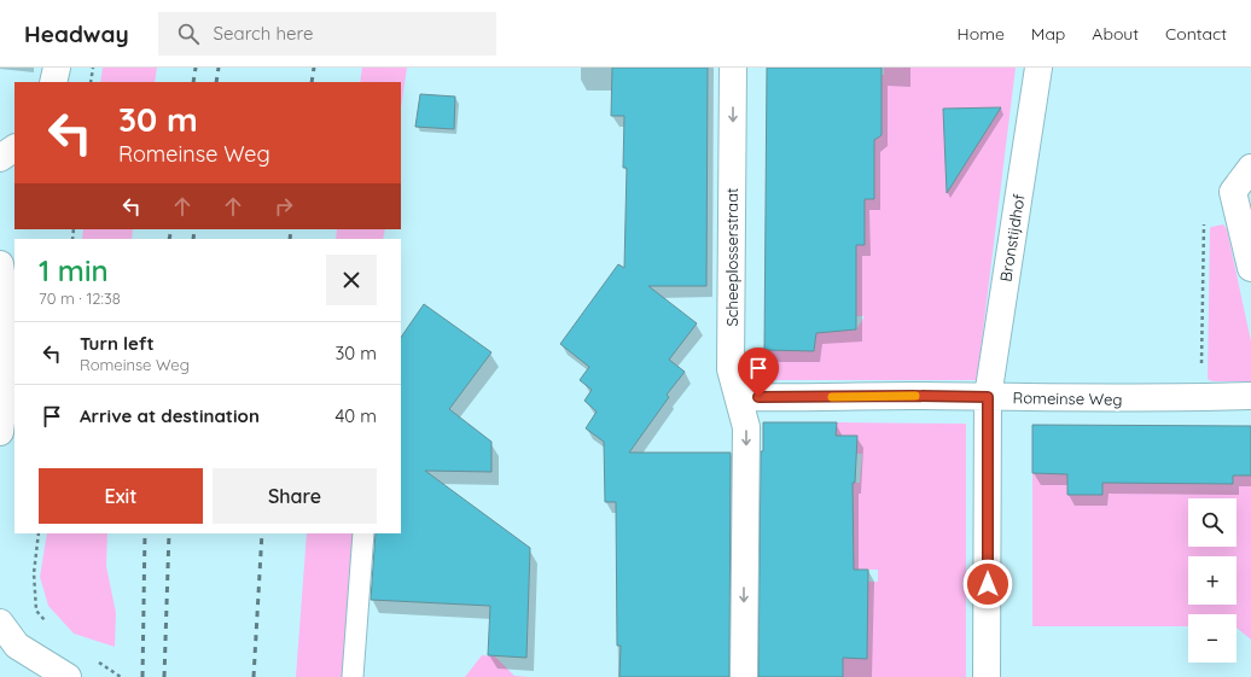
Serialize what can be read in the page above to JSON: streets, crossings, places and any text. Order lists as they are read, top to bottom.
{
  "streets": {
    "street": ["Bronstijdhof", "Scheeplosserstraat", "Romeinse Weg"]
  },
  "crossings": [
    ["Bronstijdhof", "Romeinse Weg"],
    ["Scheeplosserstraat", "Romeinse Weg"]
  ],
  "one_way": ["Scheeplosserstraat"],
  "page": {
    "header": "Headway",
    "search": "Search here",
    "nav": [
      "Home",
      "Map",
      "About",
      "Contact"
    ],
    "turn": ["30 m", "Romeinse Weg"],
    "heading": ["1 min", "70 m · 12:38"],
    "list": [
      {
        "name": "Turn left",
        "note": "Romeinse Weg",
        "value": "30 m"
      },
      {
        "name": "Arrive at destination",
        "value": "40 m"
      }
    ],
    "buttons": ["Exit", "Share"],
    "map_buttons": ["+", "−"]
  }
}
